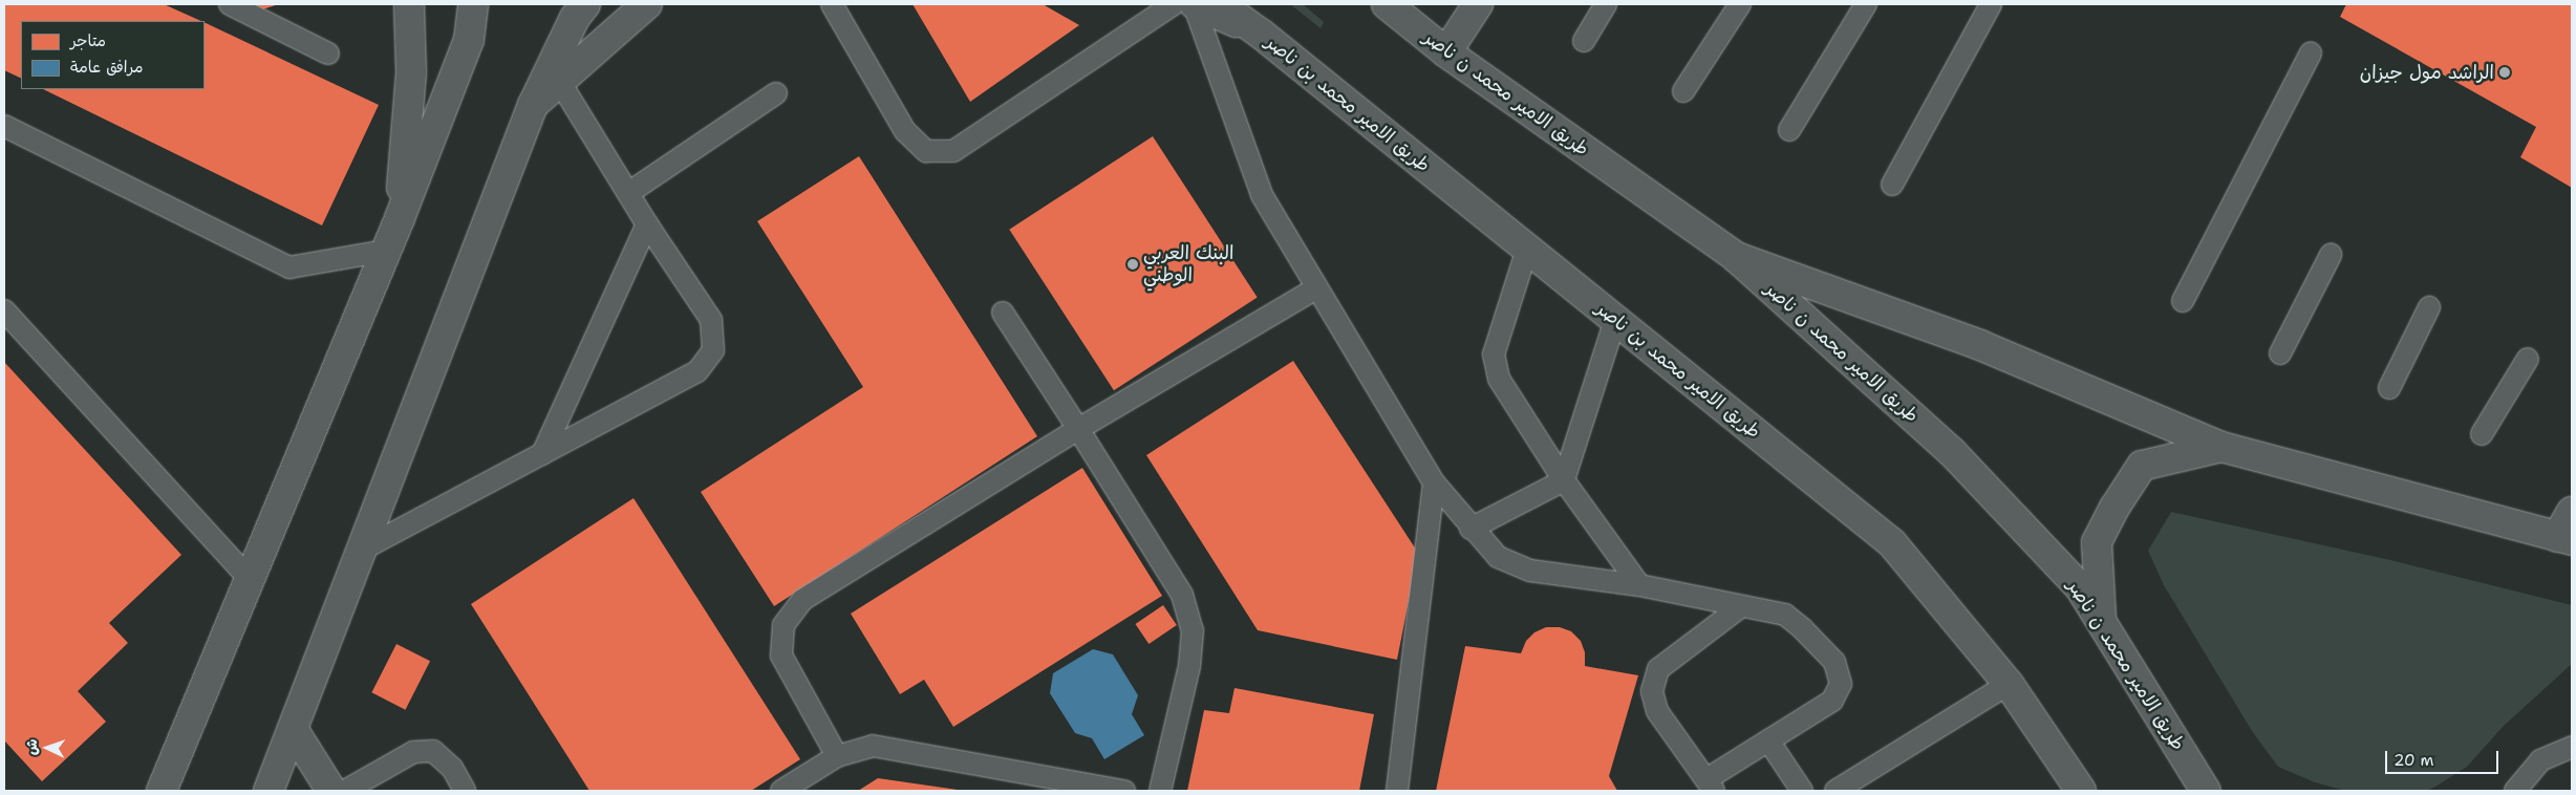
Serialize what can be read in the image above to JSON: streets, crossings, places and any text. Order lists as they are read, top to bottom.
{
  "streets": {
    "street": ["طريق الامير محمد ن ناصر", "طريق الامير محمد بن ناصر"]
  },
  "places": ["الراشد مول جيزان", "البنك العربي الوطني"],
  "legend": ["متاجر", "مرافق عامة"],
  "scale_bar": "20 m",
  "north": "left"
}
